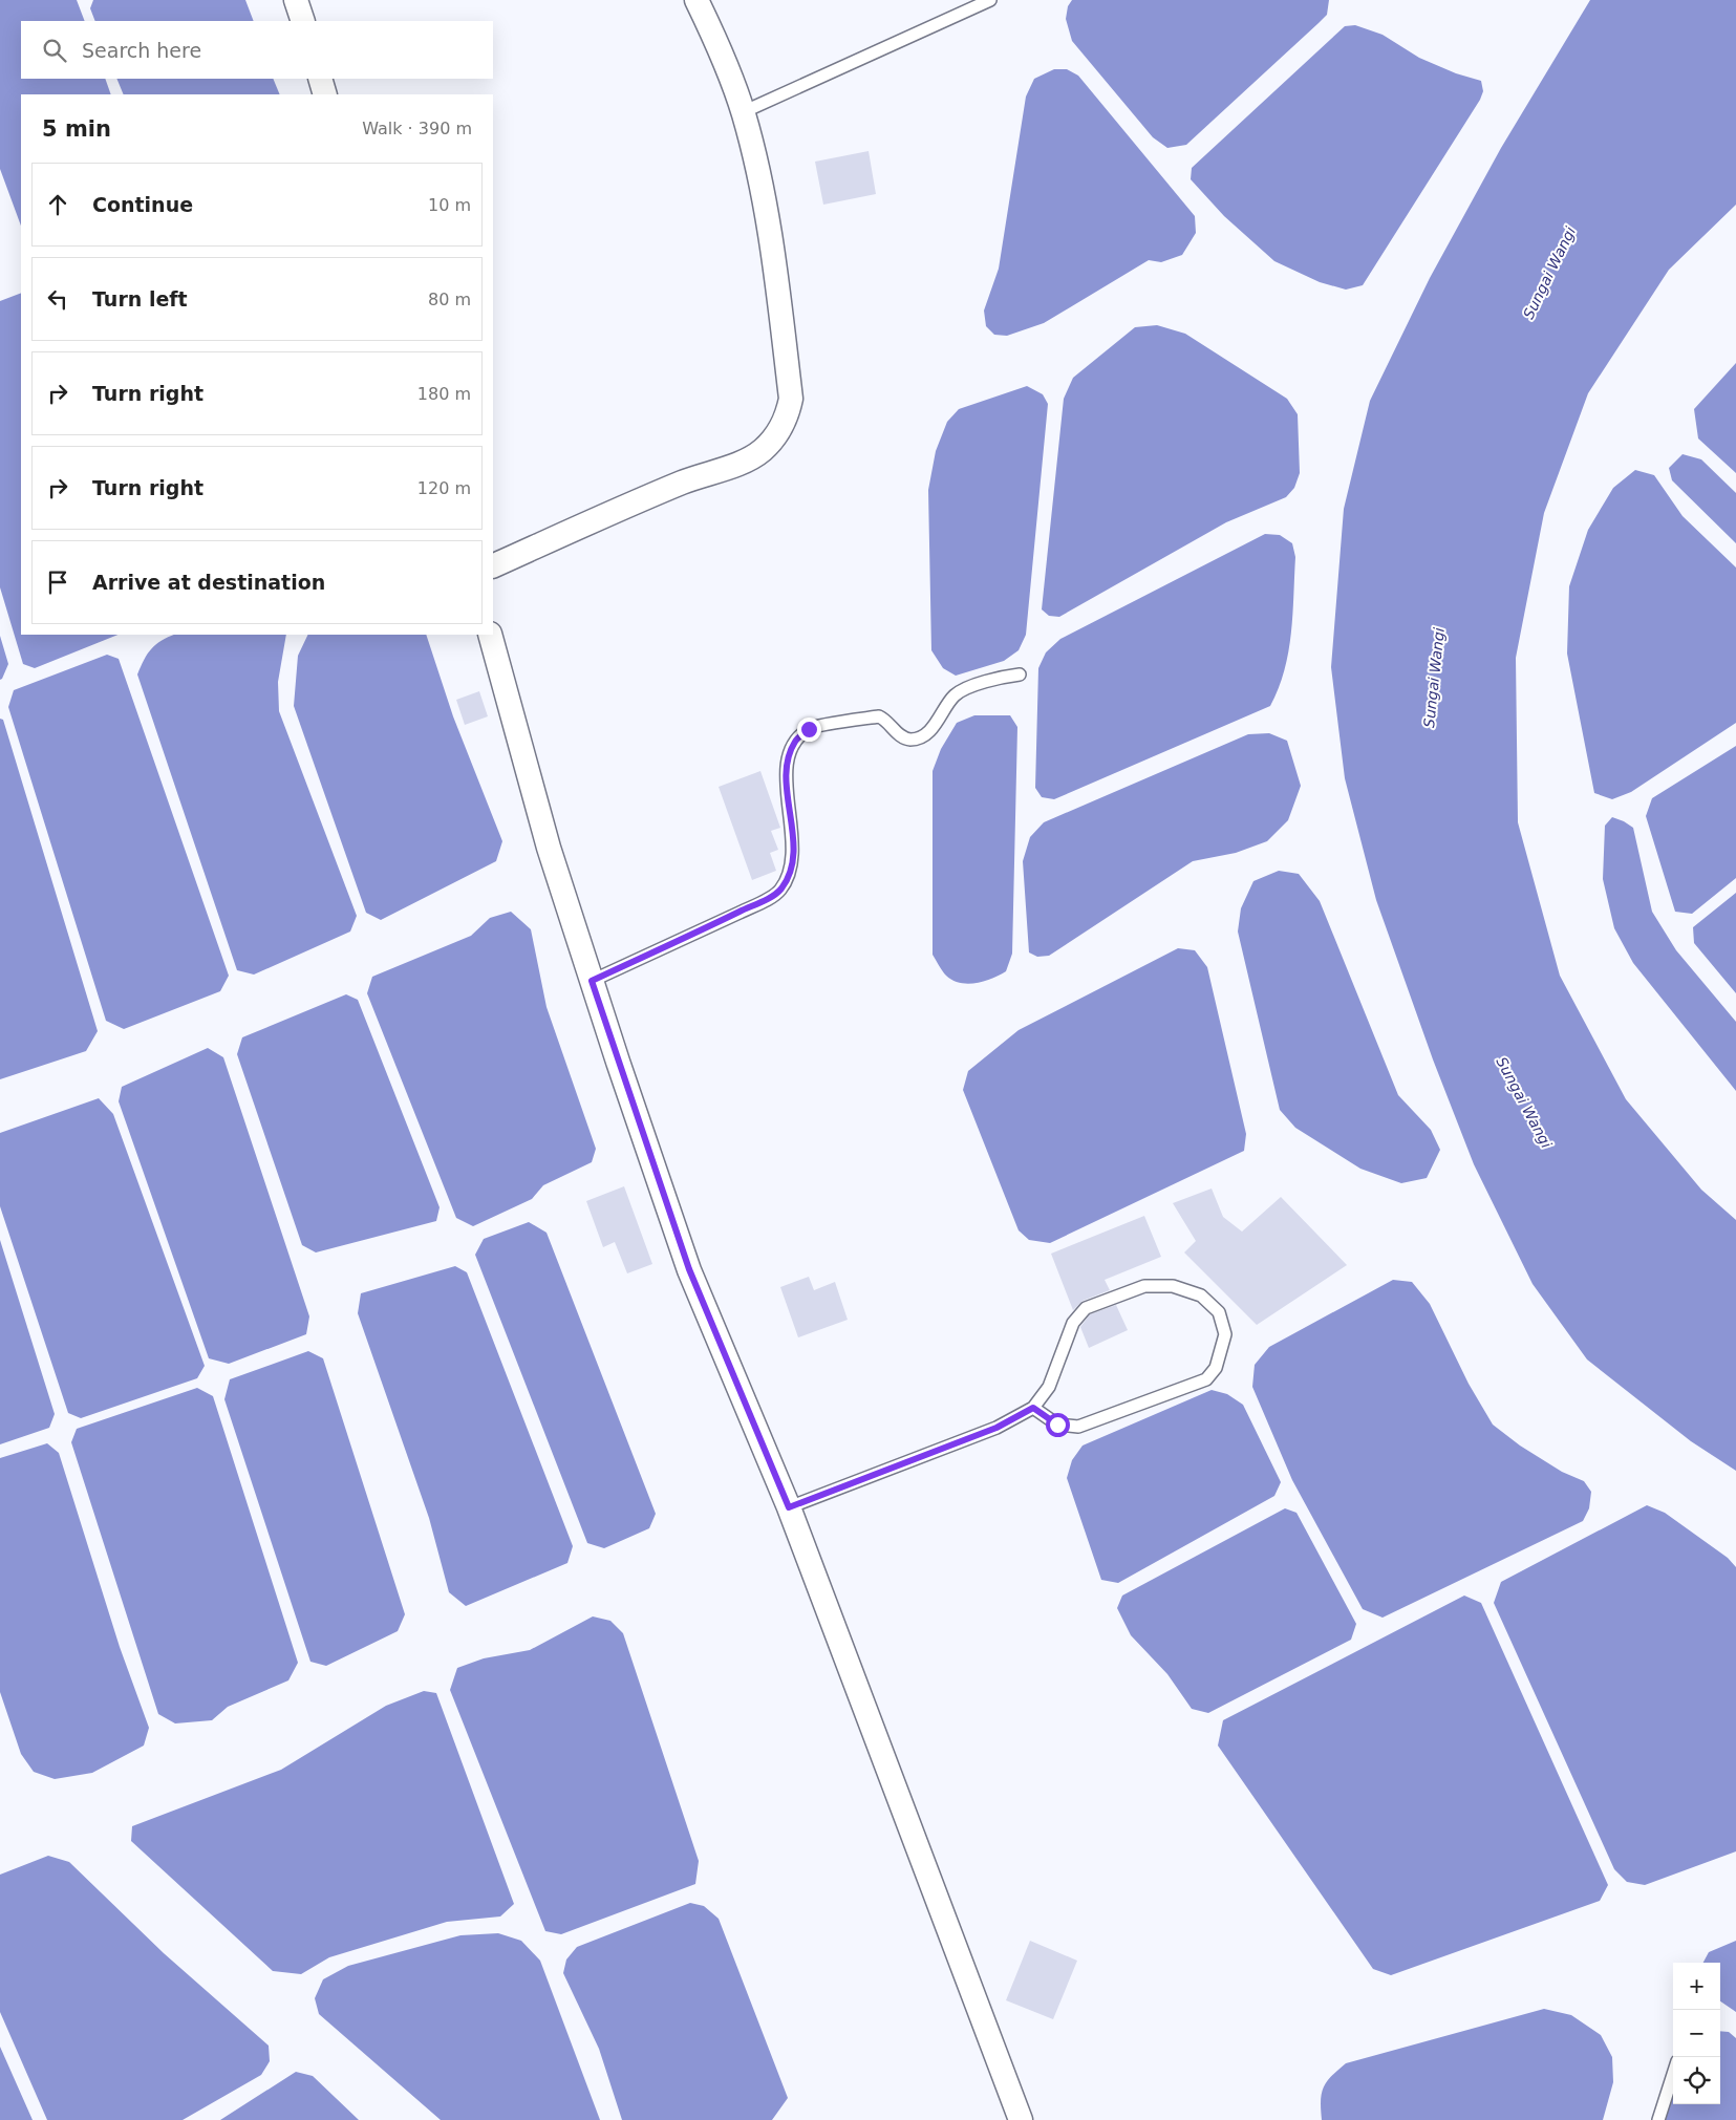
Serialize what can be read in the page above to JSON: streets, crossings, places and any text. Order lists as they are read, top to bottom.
{
  "water": ["Sungai Wangi"],
  "page": {
    "search": "Search here",
    "heading": ["5 min", "Walk · 390 m"],
    "list": [
      ["Continue", "10 m"],
      ["Turn left", "80 m"],
      ["Turn right", "180 m"],
      ["Turn right", "120 m"],
      "Arrive at destination"
    ],
    "map_buttons": ["+", "−"]
  }
}
